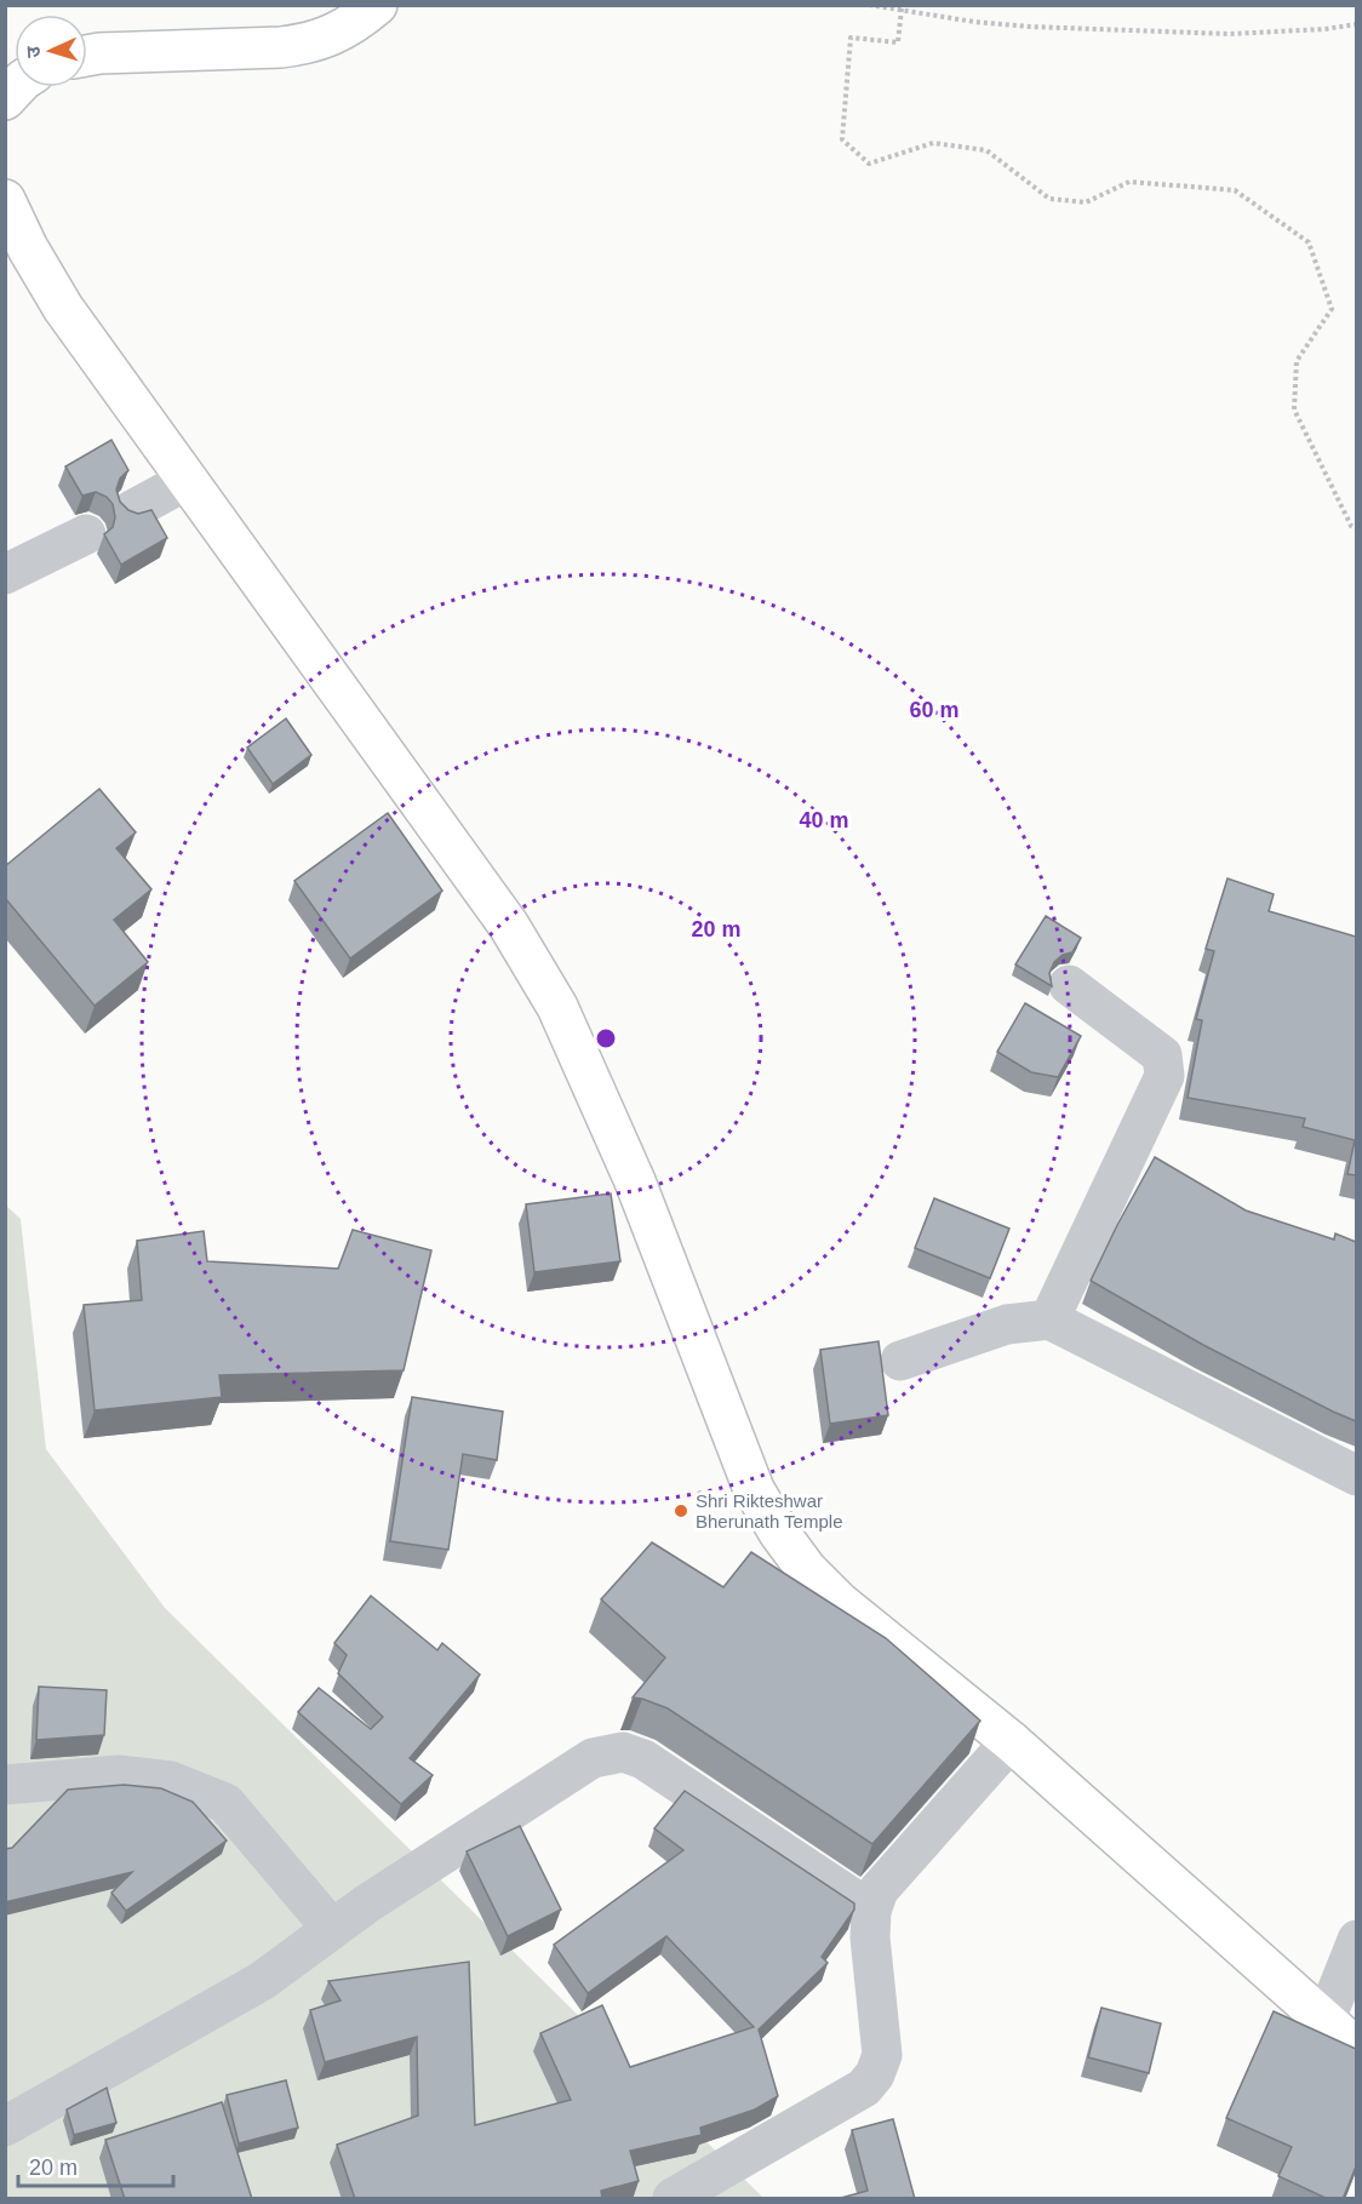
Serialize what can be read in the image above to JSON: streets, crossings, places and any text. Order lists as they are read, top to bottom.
{
  "places": ["Shri Rikteshwar Bherunath Temple"],
  "scale_bar": "20 m",
  "north": "left",
  "rings": ["60 m", "40 m", "20 m"]
}
